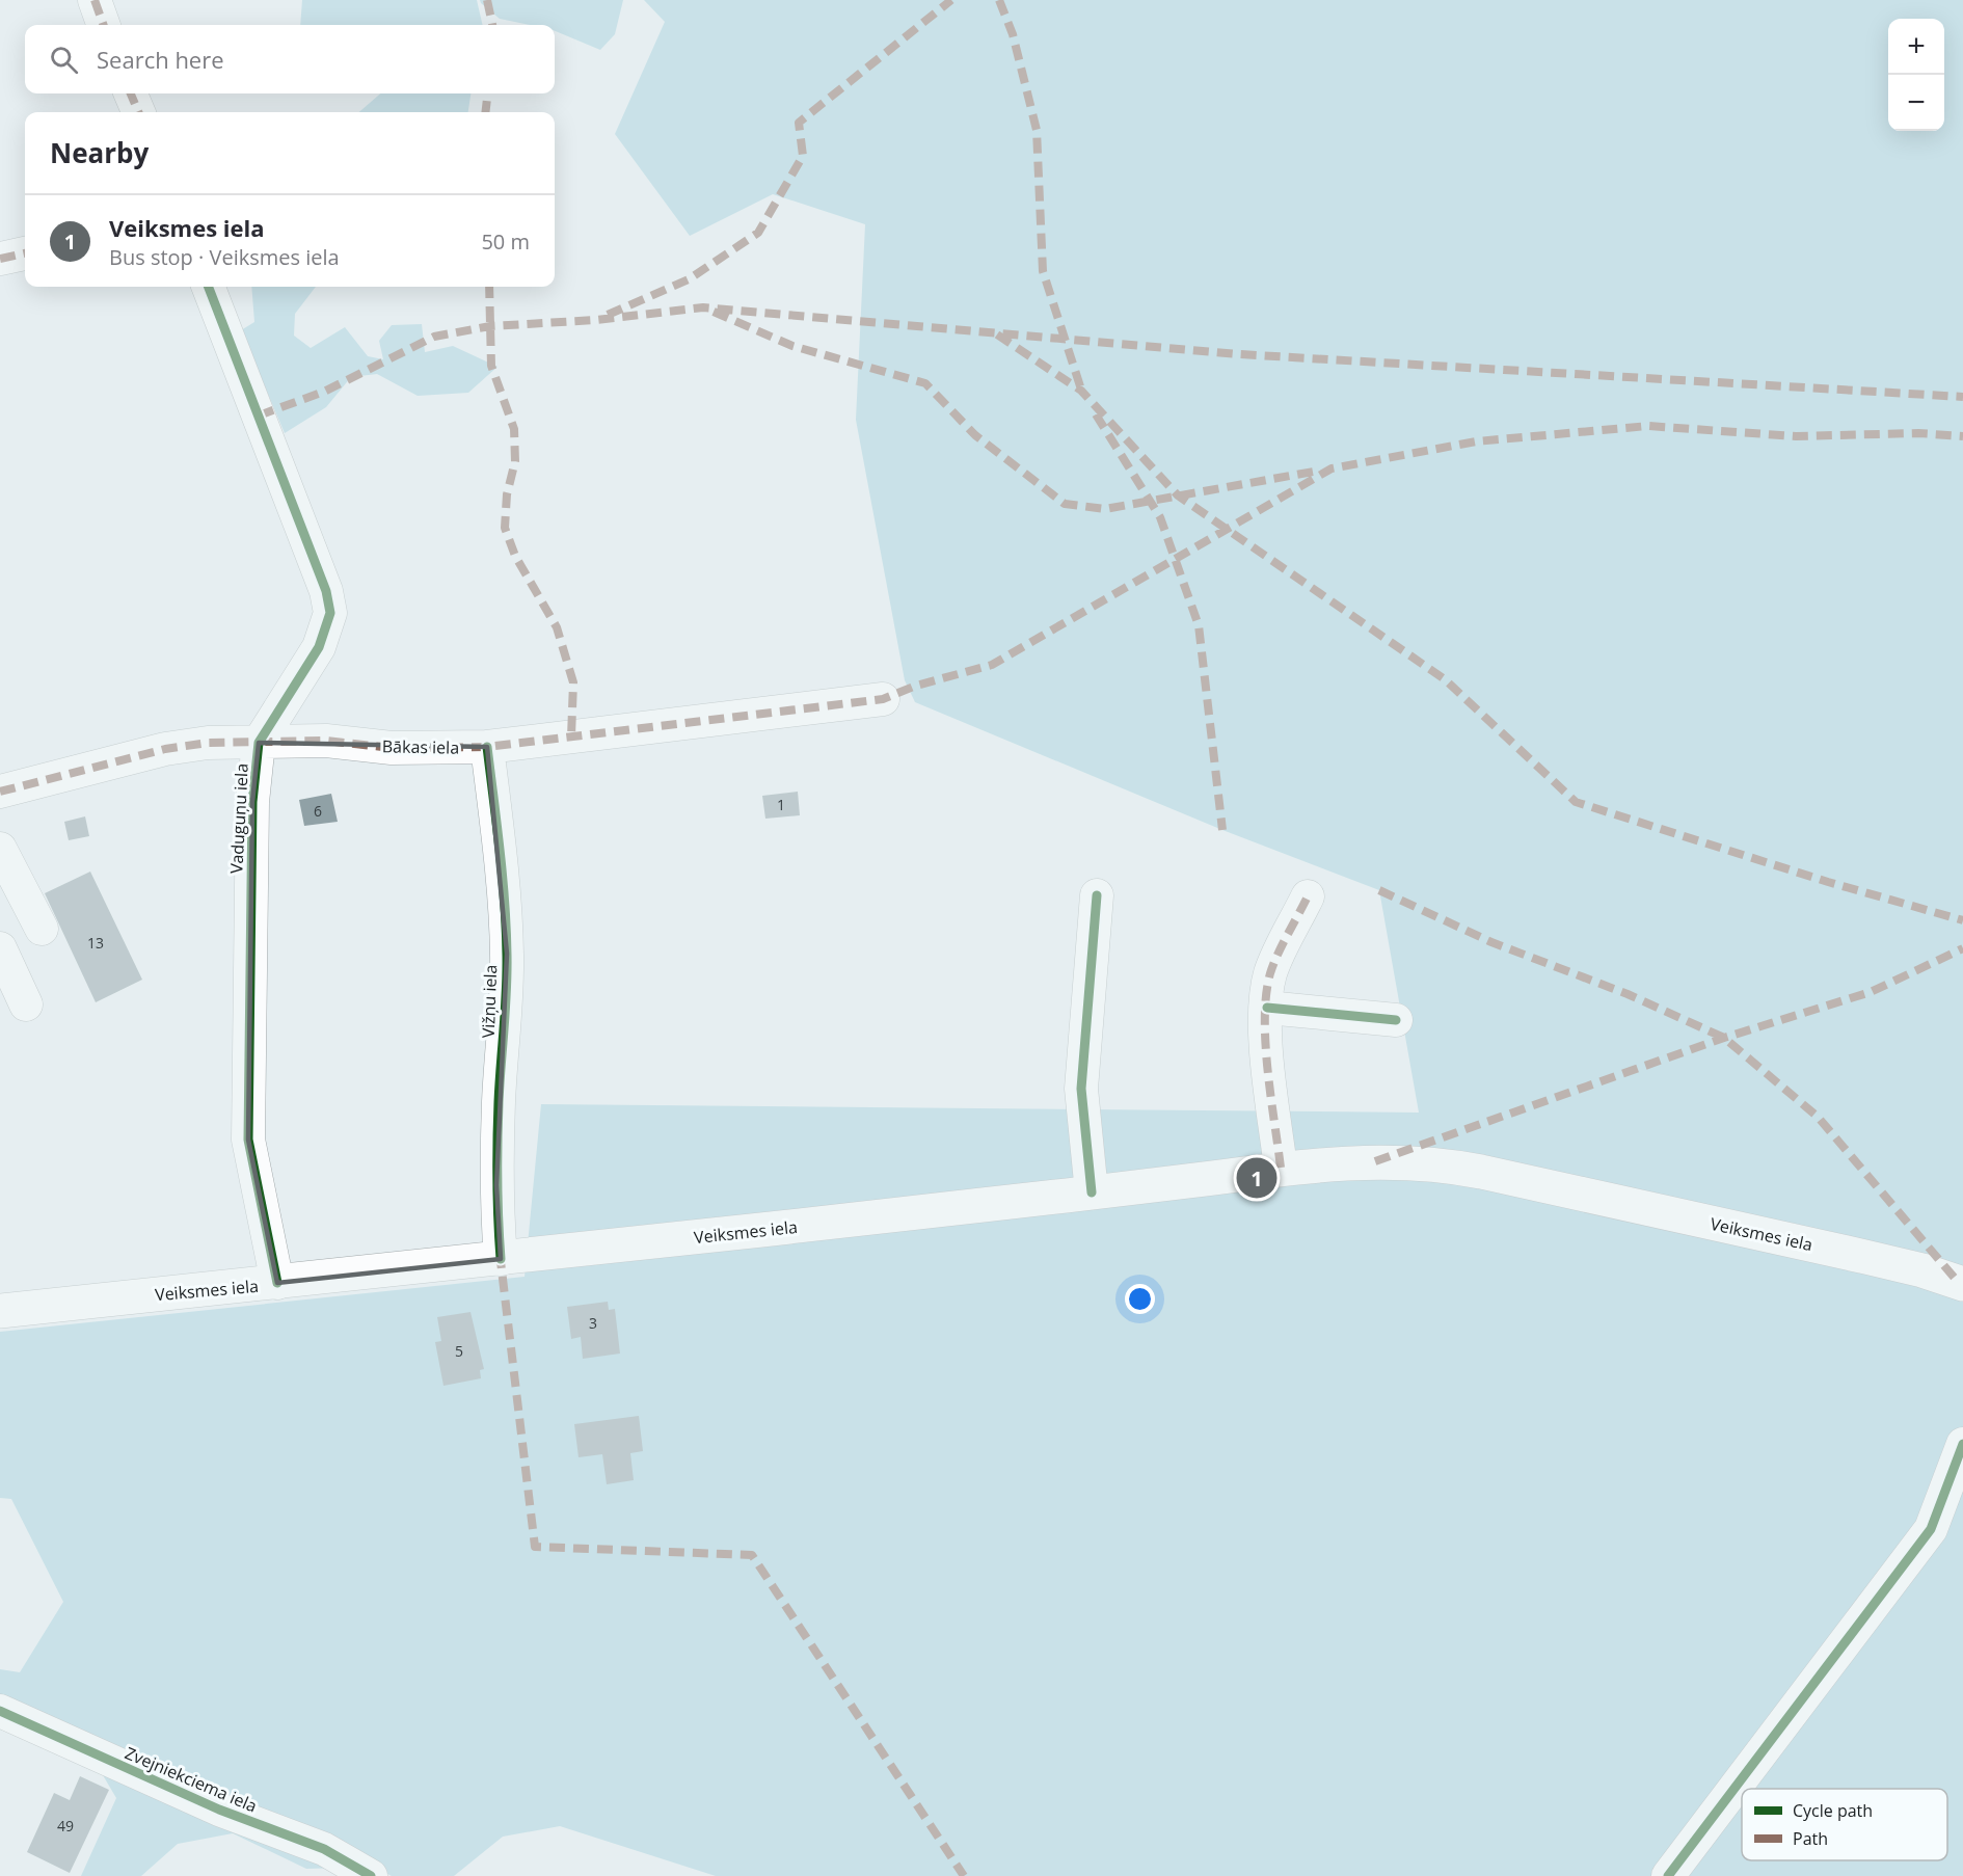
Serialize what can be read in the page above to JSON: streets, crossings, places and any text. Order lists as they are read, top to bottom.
{
  "streets": {
    "main road": ["Veiksmes iela"],
    "street": [
      "Bākas iela",
      "Vaduguņu iela",
      "Vižņu iela",
      "Zvejniekciema iela"
    ]
  },
  "crossings": [
    ["Bākas iela", "Vaduguņu iela"],
    ["Bākas iela", "Vižņu iela"],
    ["Vaduguņu iela", "Veiksmes iela"],
    ["Vižņu iela", "Veiksmes iela"]
  ],
  "house_numbers": [
    "1",
    "6",
    "13",
    "3",
    "5",
    "49"
  ],
  "legend": ["Cycle path", "Path"],
  "page": {
    "map_buttons": ["+", "−"],
    "search": "Search here",
    "heading": "Nearby",
    "list": [
      {
        "mark": "1",
        "name": "Veiksmes iela",
        "note": "Bus stop · Veiksmes iela",
        "value": "50 m"
      }
    ],
    "pins": "1"
  }
}
